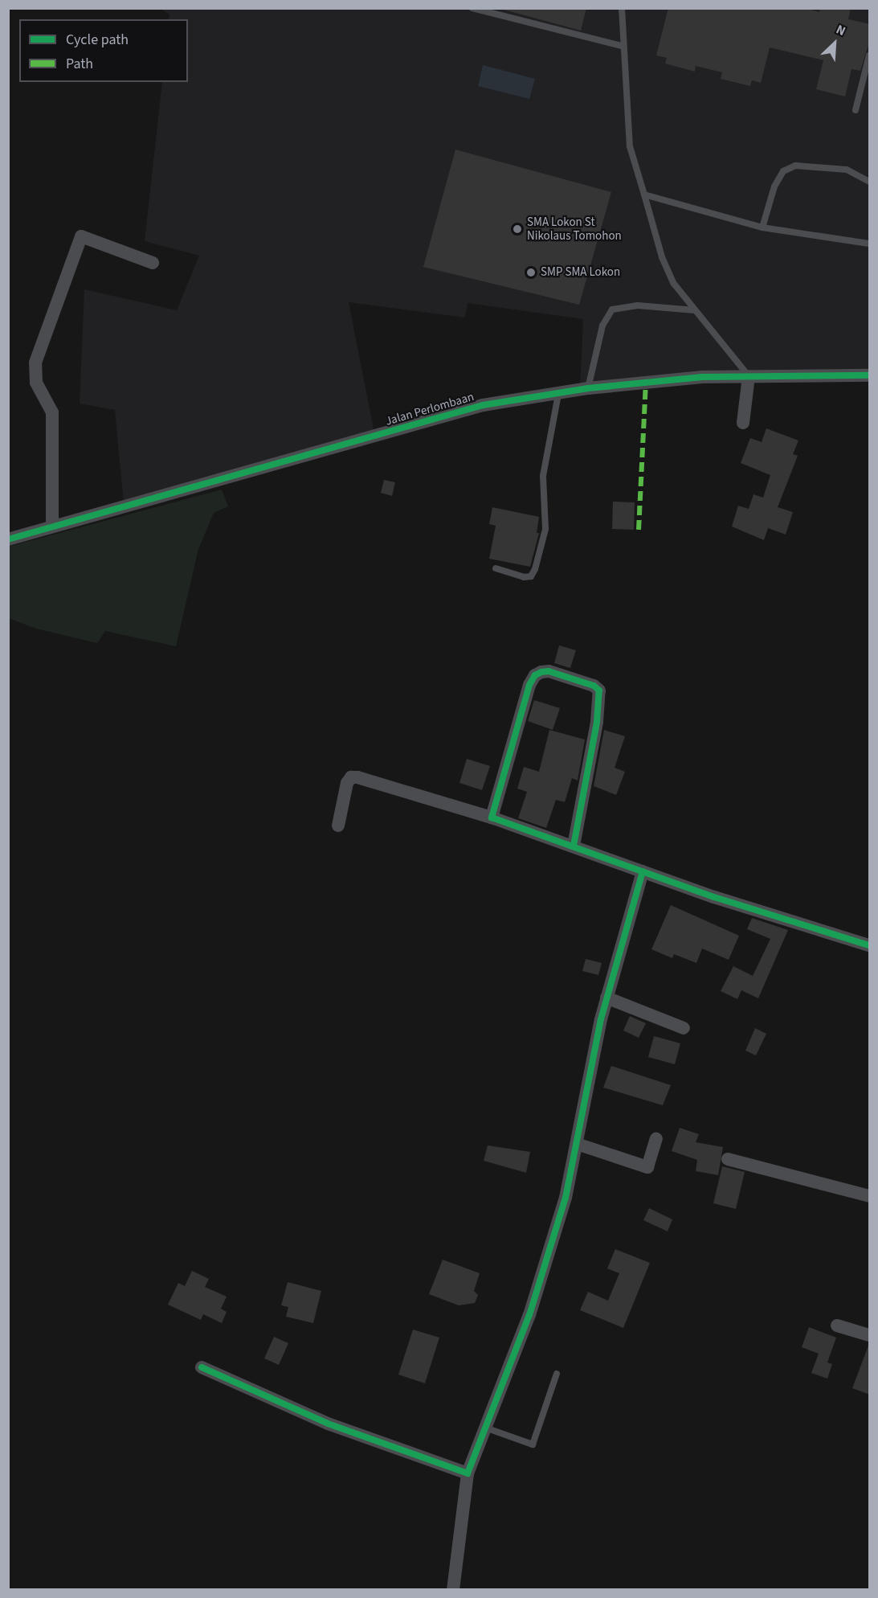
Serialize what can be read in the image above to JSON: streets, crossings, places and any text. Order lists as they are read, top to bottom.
{
  "streets": {
    "street": ["Jalan Perlombaan"]
  },
  "places": ["SMA Lokon St Nikolaus Tomohon", "SMP SMA Lokon"],
  "legend": ["Cycle path", "Path"],
  "north": "top right"
}
